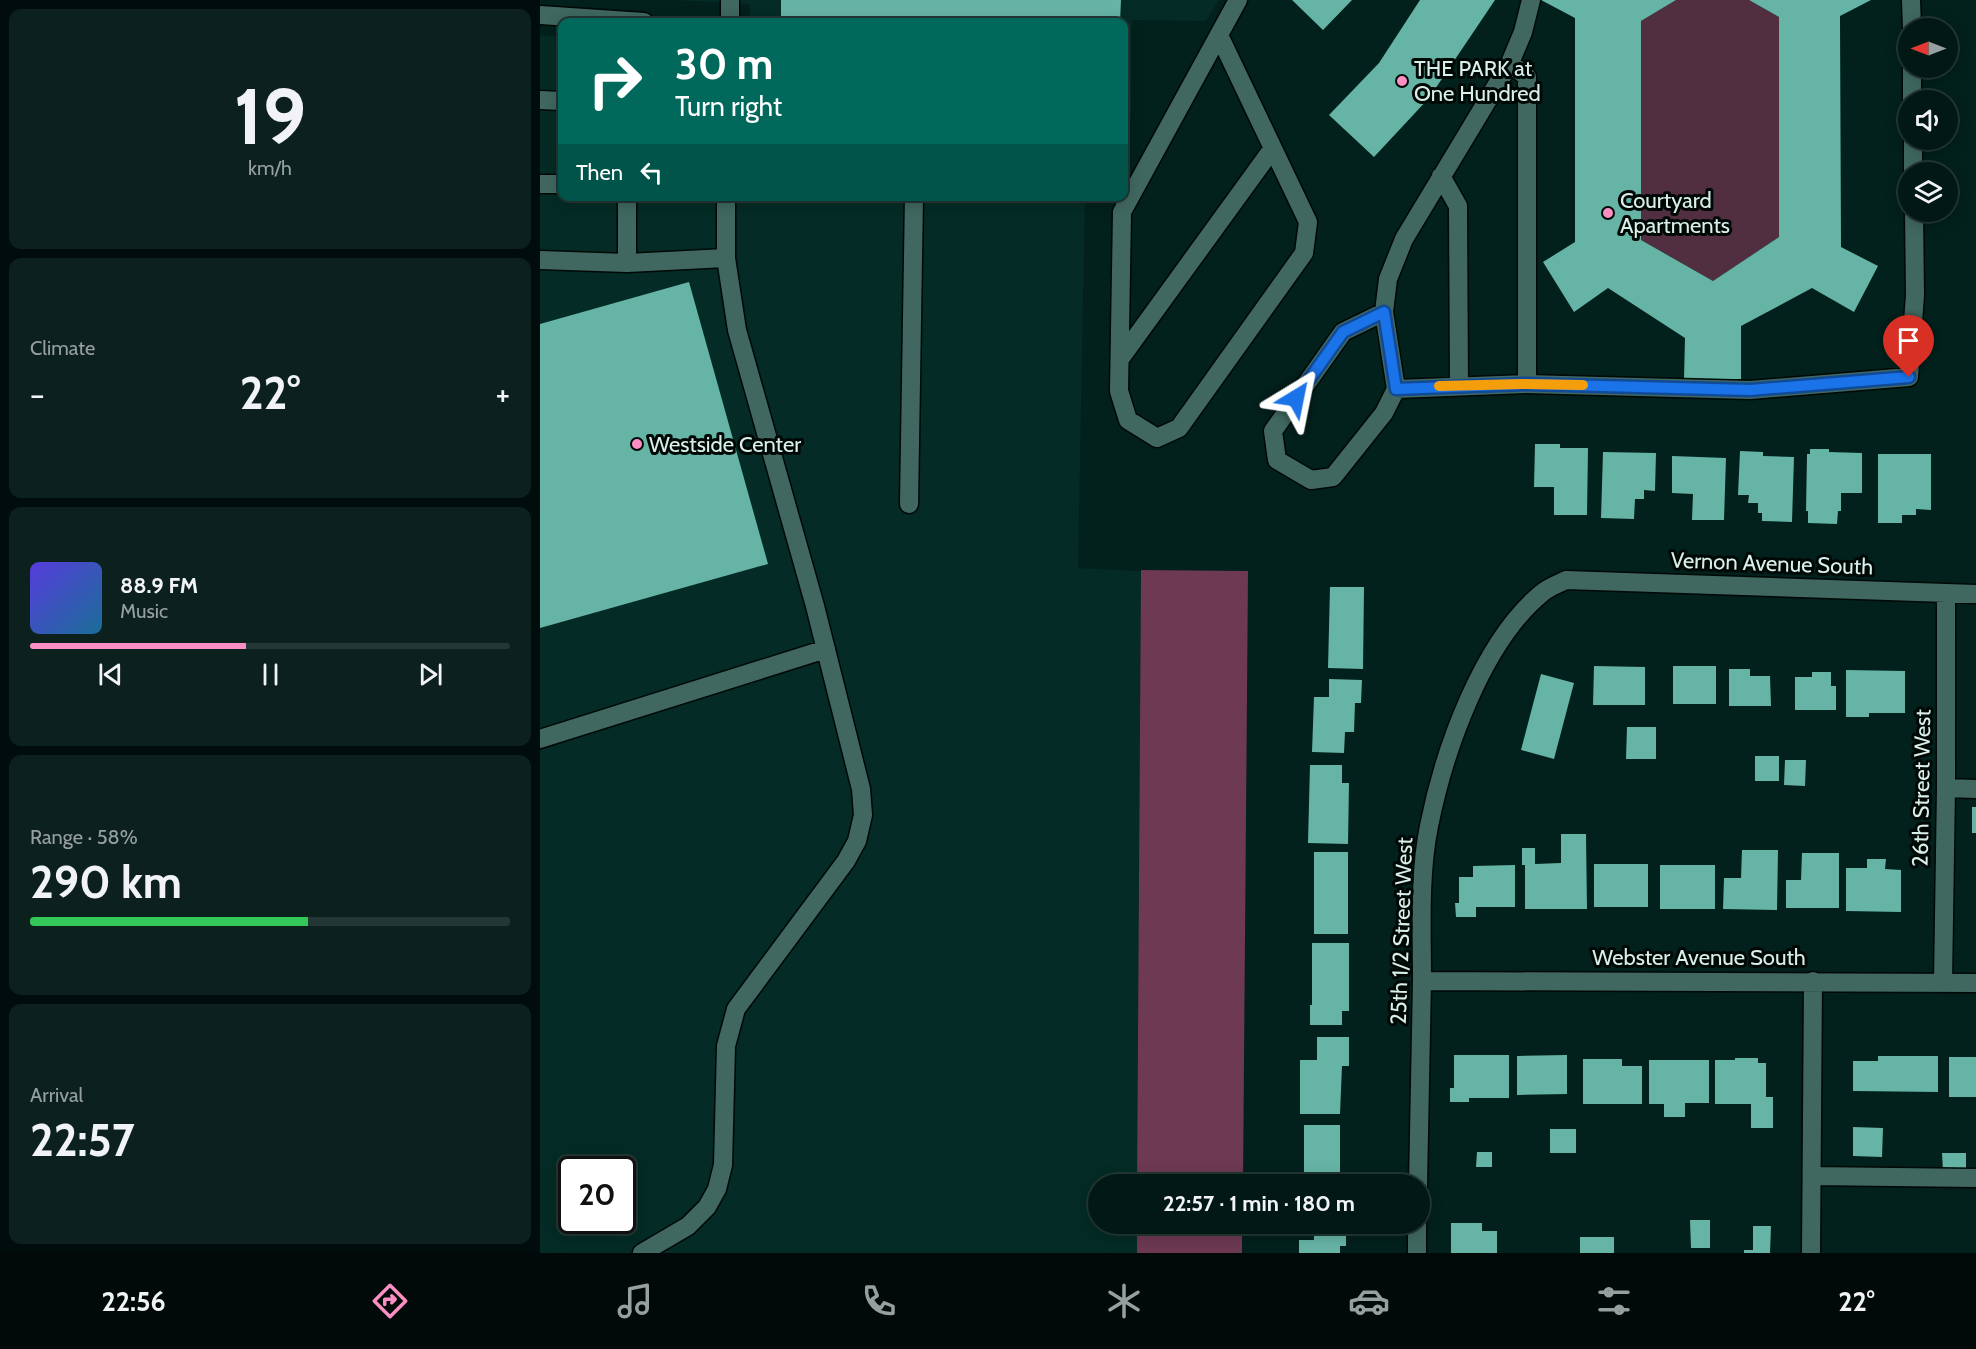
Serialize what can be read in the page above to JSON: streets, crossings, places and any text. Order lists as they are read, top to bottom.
{
  "streets": {
    "street": [
      "Vernon Avenue South",
      "26th Street West",
      "25th 1/2 Street West",
      "Webster Avenue South"
    ]
  },
  "crossings": [
    ["Vernon Avenue South", "26th Street West"],
    ["Vernon Avenue South", "25th 1/2 Street West"],
    ["26th Street West", "Webster Avenue South"],
    ["25th 1/2 Street West", "Webster Avenue South"]
  ],
  "places": ["THE PARK at One Hundred", "Courtyard Apartments", "Westside Center"],
  "north": "left",
  "page": {
    "tile": [
      ["19", "km/h"],
      "Climate",
      ["Range · 58%", "290 km"],
      ["Arrival", "22:57"]
    ],
    "turn": ["30 m", "Turn right"],
    "then": "Then",
    "heat": ["−", "22°", "+"],
    "song": ["88.9 FM", "Music"],
    "limit": "20",
    "trip": "22:57 · 1 min · 180 m",
    "tabs": ["22:56", "22°"]
  }
}
